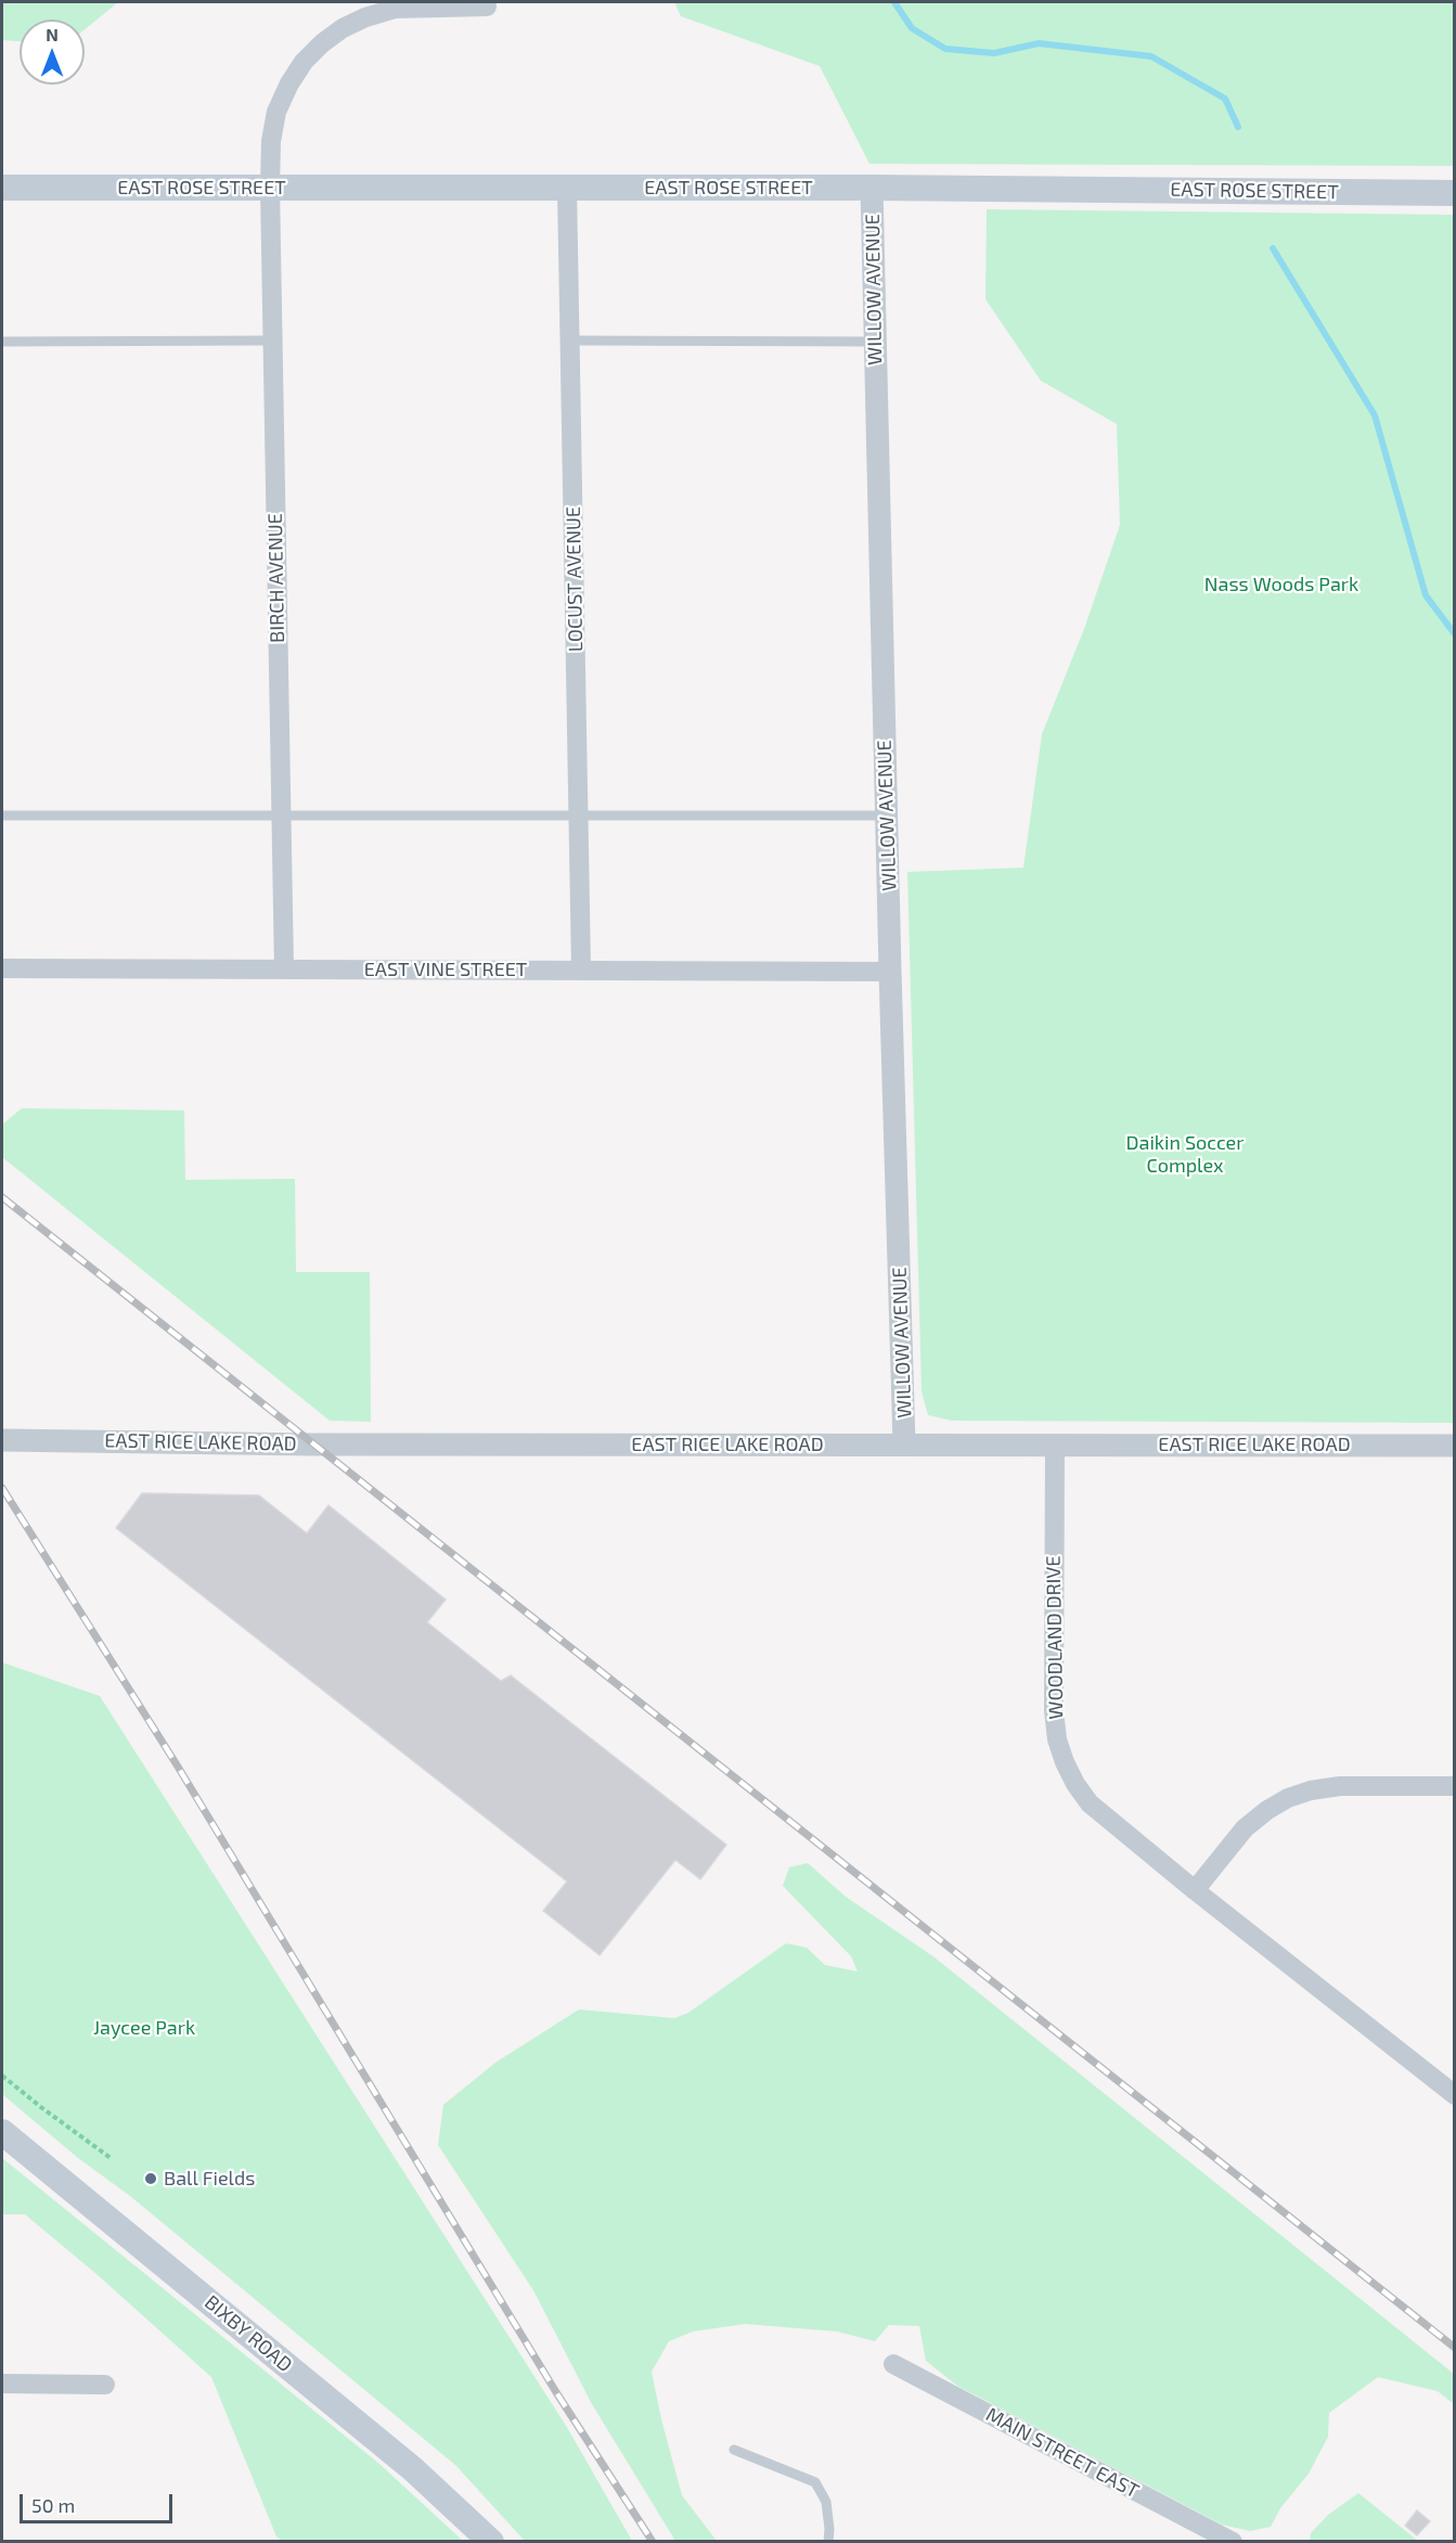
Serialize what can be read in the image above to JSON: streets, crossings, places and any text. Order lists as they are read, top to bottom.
{
  "streets": {
    "main road": ["EAST ROSE STREET", "BIXBY ROAD"],
    "street": [
      "WILLOW AVENUE",
      "BIRCH AVENUE",
      "LOCUST AVENUE",
      "EAST VINE STREET",
      "EAST RICE LAKE ROAD",
      "WOODLAND DRIVE",
      "MAIN STREET EAST"
    ]
  },
  "crossings": [
    ["EAST ROSE STREET", "WILLOW AVENUE"],
    ["EAST ROSE STREET", "BIRCH AVENUE"],
    ["EAST ROSE STREET", "LOCUST AVENUE"],
    ["WILLOW AVENUE", "EAST VINE STREET"],
    ["WILLOW AVENUE", "EAST RICE LAKE ROAD"],
    ["BIRCH AVENUE", "EAST VINE STREET"],
    ["LOCUST AVENUE", "EAST VINE STREET"],
    ["EAST RICE LAKE ROAD", "WOODLAND DRIVE"]
  ],
  "parks": ["Nass Woods Park", "Daikin Soccer Complex", "Jaycee Park"],
  "places": ["Ball Fields"],
  "scale_bar": "50 m",
  "north": "top"
}
